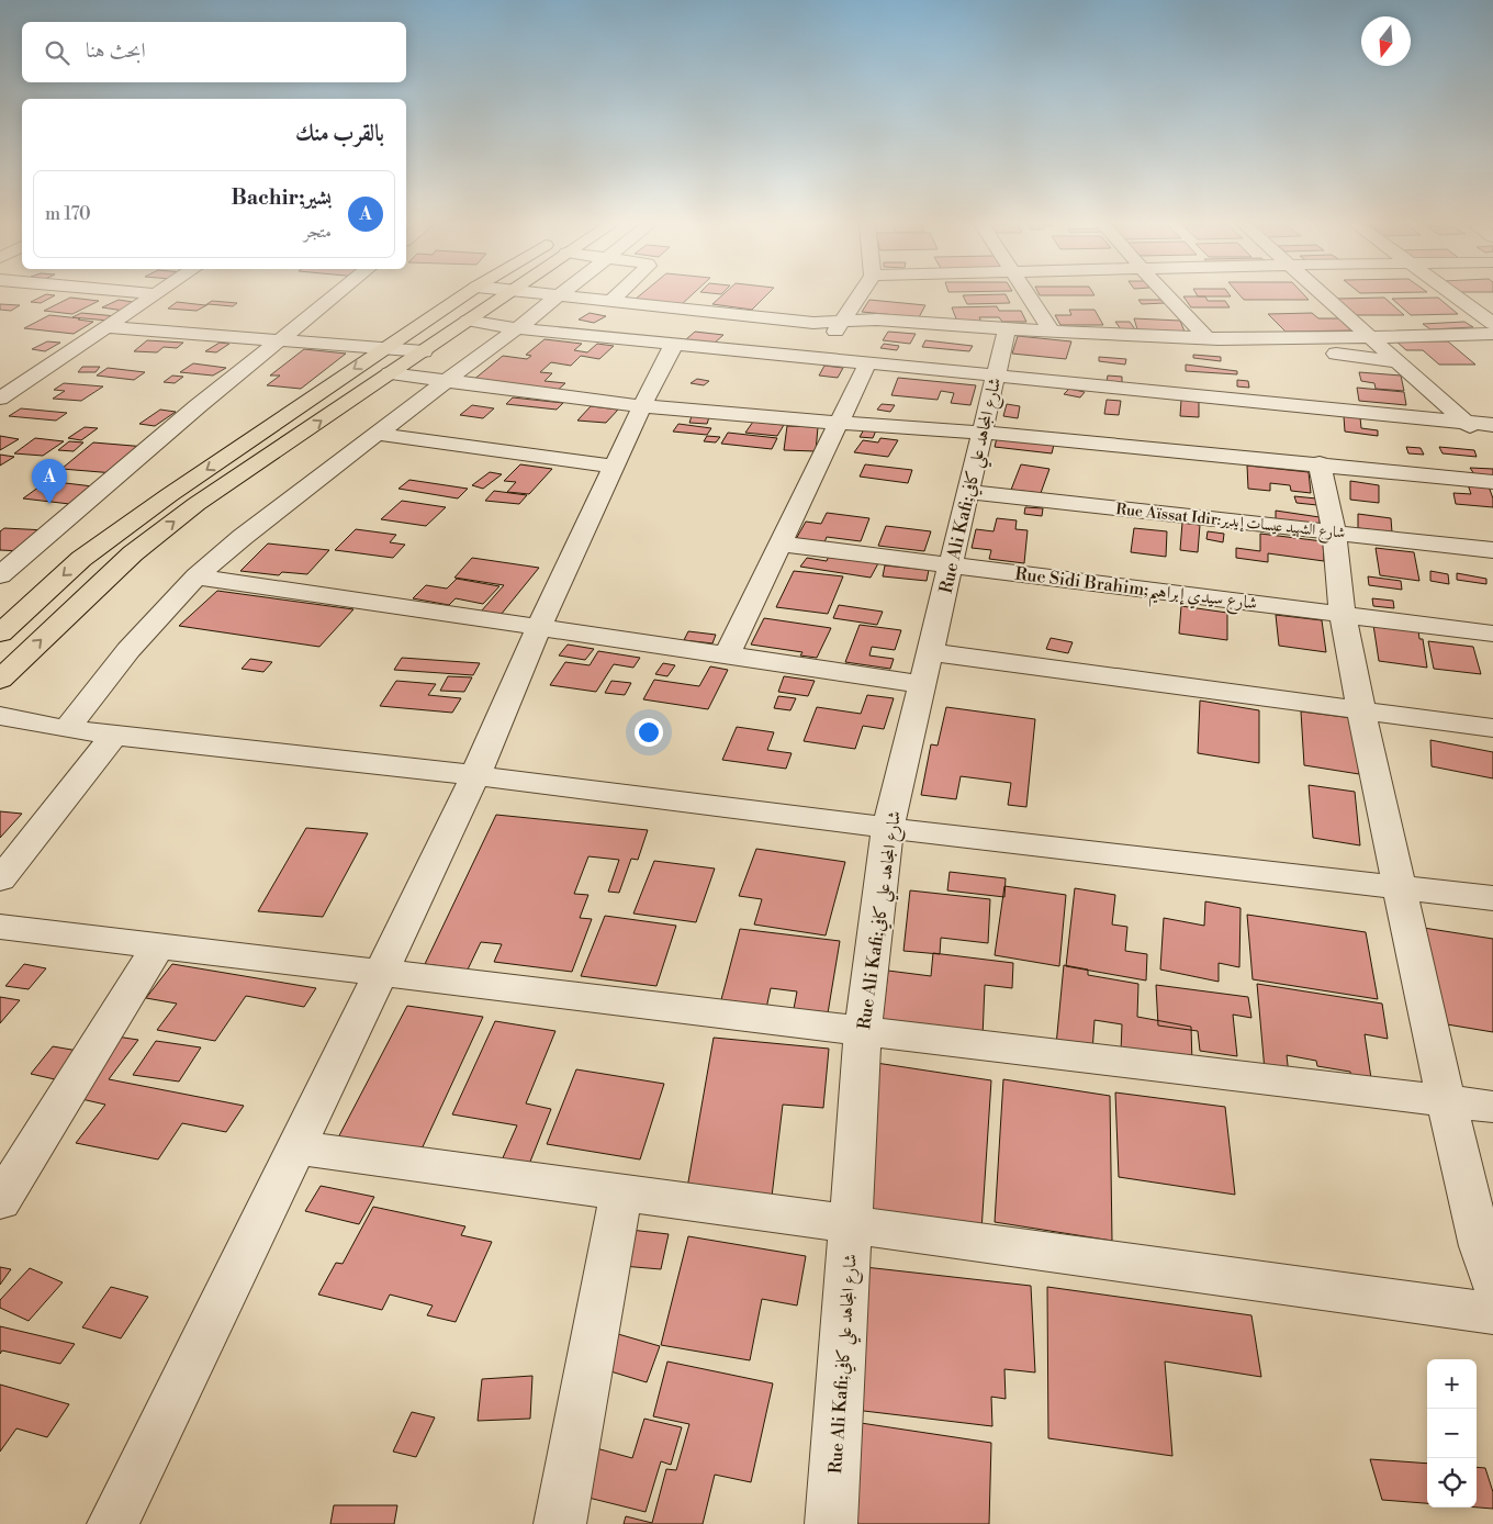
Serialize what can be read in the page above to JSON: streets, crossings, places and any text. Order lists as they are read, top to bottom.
{
  "streets": {
    "street": ["Rue Ali Kafi;شارع المجاهد علي كافي", "Rue Aïssat Idir;شارع الشهيد عيسات إيدير", "Rue Sidi Brahim;شارع سيدي إبراهيم"]
  },
  "crossings": [
    ["Rue Ali Kafi;شارع المجاهد علي كافي", "Rue Aïssat Idir;شارع الشهيد عيسات إيدير"],
    ["Rue Ali Kafi;شارع المجاهد علي كافي", "Rue Sidi Brahim;شارع سيدي إبراهيم"]
  ],
  "north": "bottom",
  "page": {
    "search": "ابحث هنا",
    "heading": "بالقرب منك",
    "list": [
      {
        "mark": "A",
        "name": "بشير;Bachir",
        "note": "متجر",
        "value": "170 m"
      }
    ],
    "pins": "A",
    "map_buttons": ["+", "−"]
  }
}
